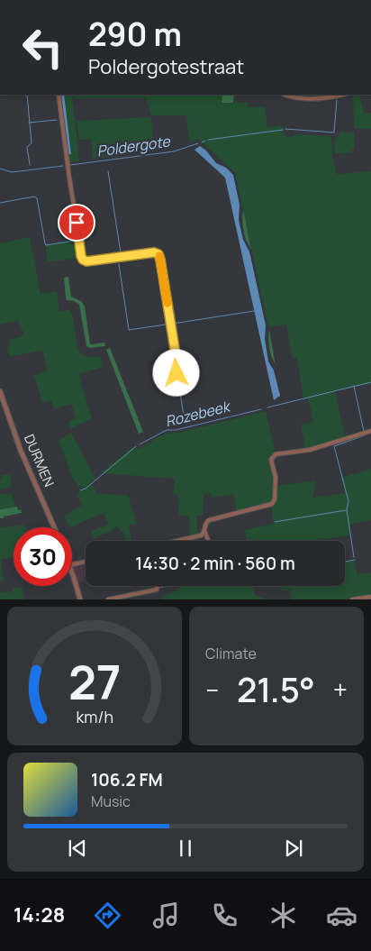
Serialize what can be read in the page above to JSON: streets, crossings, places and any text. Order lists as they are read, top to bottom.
{
  "streets": {
    "street": ["DURMEN"]
  },
  "water": ["Poldergote", "Rozebeek"],
  "page": {
    "turn": ["290 m", "Poldergotestraat"],
    "limit": "30",
    "trip": "14:30 · 2 min · 560 m",
    "tile": "Climate",
    "heat": ["−", "21.5°", "+"],
    "song": ["106.2 FM", "Music"],
    "tabs": "14:28",
    "gauge": ["27", "km/h"]
  }
}
